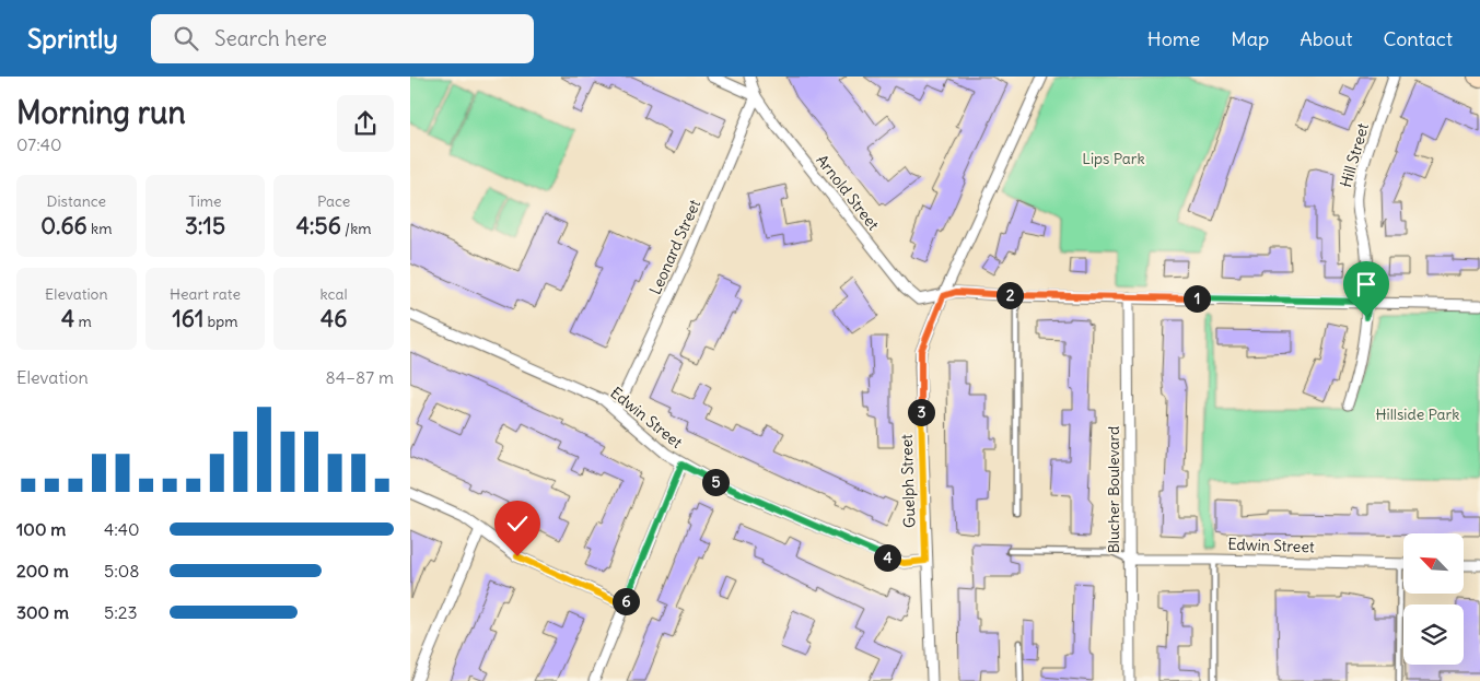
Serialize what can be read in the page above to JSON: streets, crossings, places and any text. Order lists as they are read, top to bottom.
{
  "streets": {
    "street": [
      "Hill Street",
      "Arnold Street",
      "Leonard Street",
      "Edwin Street",
      "Guelph Street",
      "Blucher Boulevard"
    ]
  },
  "crossings": [
    ["Hill Street", "Arnold Street"],
    ["Arnold Street", "Leonard Street"],
    ["Arnold Street", "Guelph Street"],
    ["Arnold Street", "Blucher Boulevard"],
    ["Leonard Street", "Edwin Street"],
    ["Edwin Street", "Guelph Street"],
    ["Edwin Street", "Blucher Boulevard"]
  ],
  "parks": ["Lips Park", "Hillside Park"],
  "north": "top left",
  "page": {
    "header": "Sprintly",
    "search": "Search here",
    "nav": [
      "Home",
      "Map",
      "About",
      "Contact"
    ],
    "heading": ["Morning run", "07:40"],
    "stats": [
      ["Distance", "0.66 km"],
      ["Time", "3:15"],
      ["Pace", "4:56 /km"],
      ["Elevation", "4 m"],
      ["Heart rate", "161 bpm"],
      ["kcal", "46"]
    ],
    "pins": [
      "2",
      "1",
      "3",
      "5",
      "4",
      "6"
    ],
    "chart": ["Elevation", "84–87 m"],
    "list": [
      {
        "name": "100 m",
        "note": "4:40"
      },
      {
        "name": "200 m",
        "note": "5:08"
      },
      {
        "name": "300 m",
        "note": "5:23"
      }
    ]
  }
}
